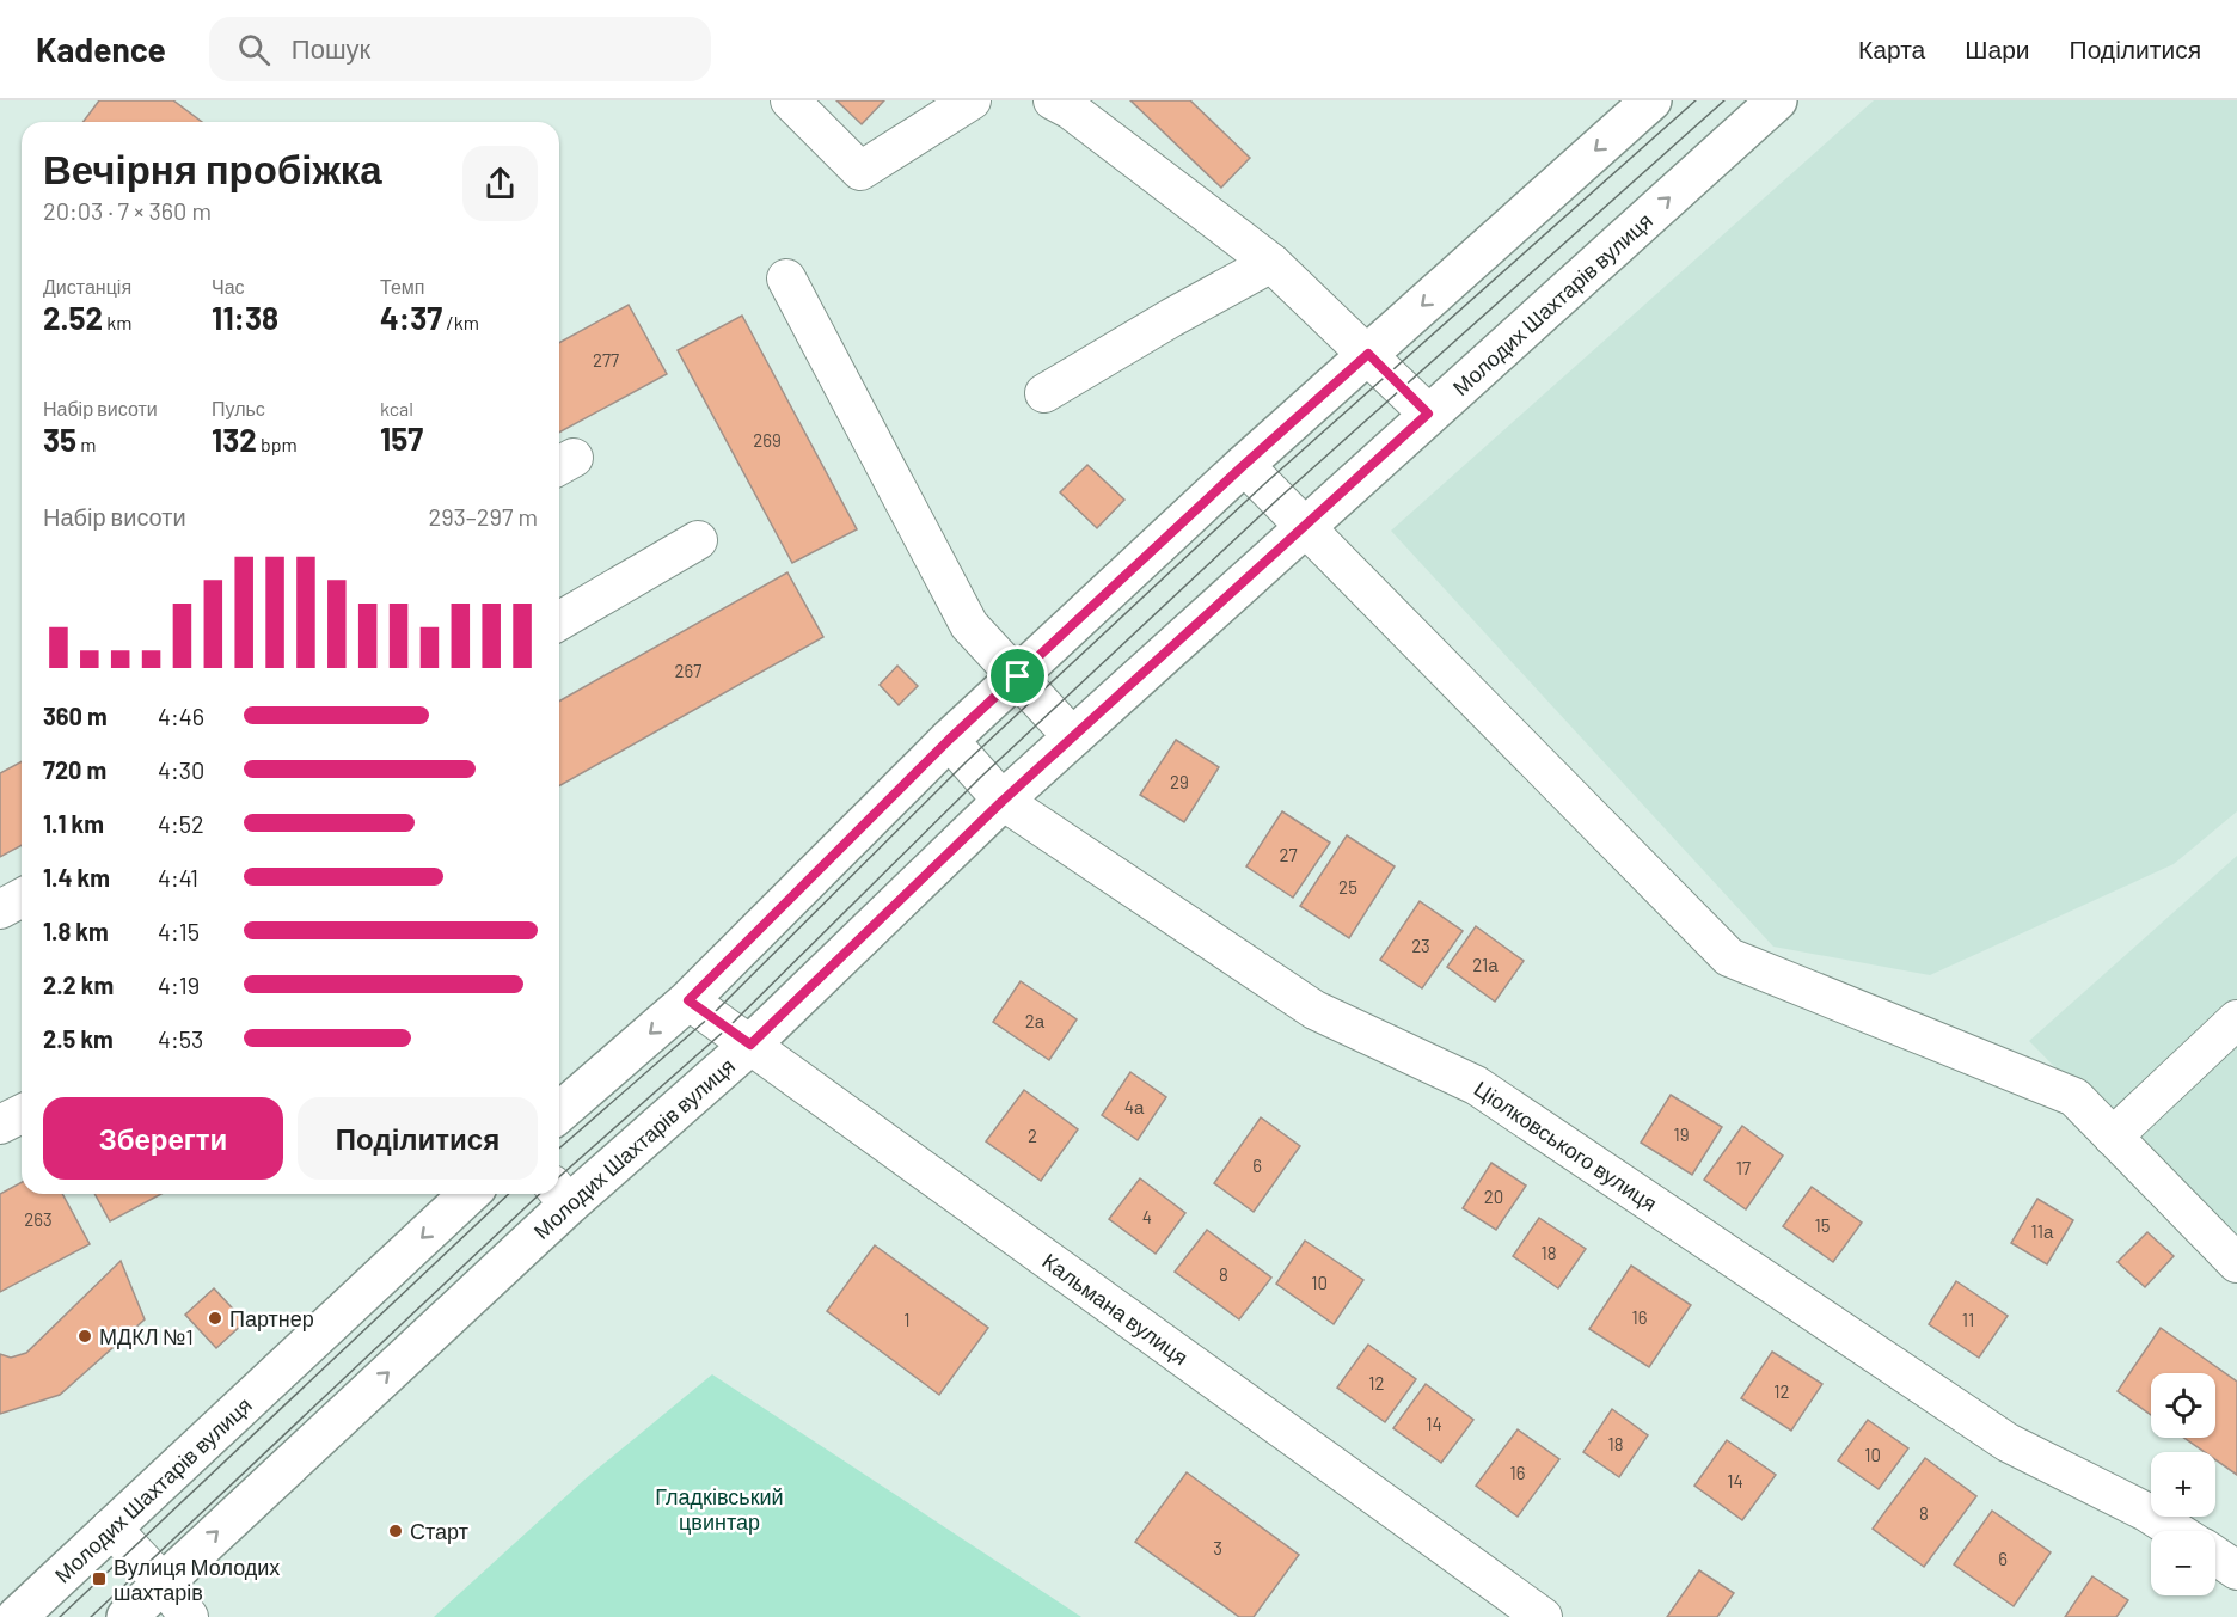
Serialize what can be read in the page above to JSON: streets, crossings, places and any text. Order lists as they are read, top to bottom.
{
  "streets": {
    "main road": ["Молодих Шахтарів вулиця"],
    "street": ["Ціолковського вулиця", "Кальмана вулиця"]
  },
  "crossings": [
    ["Молодих Шахтарів вулиця", "Ціолковського вулиця"],
    ["Молодих Шахтарів вулиця", "Кальмана вулиця"]
  ],
  "parks": ["Гладківський цвинтар"],
  "places": {
    "other": ["Партнер", "МДКЛ №1", "Старт"],
    "transit": ["Вулиця Молодих шахтарів"]
  },
  "house_numbers": [
    "277",
    "269",
    "267",
    "29",
    "27",
    "25",
    "23",
    "21а",
    "2а",
    "4а",
    "19",
    "2",
    "6",
    "17",
    "20",
    "4",
    "263",
    "15",
    "11а",
    "18",
    "8",
    "10",
    "16",
    "1",
    "11",
    "12",
    "12",
    "14",
    "18",
    "10",
    "16",
    "14",
    "8",
    "3",
    "6"
  ],
  "page": {
    "header": "Kadence",
    "search": "Пошук",
    "nav": ["Карта", "Шари", "Поділитися"],
    "heading": ["Вечірня пробіжка", "20:03 · 7 × 360 m"],
    "stats": [
      ["Дистанція", "2.52 km"],
      ["Час", "11:38"],
      ["Темп", "4:37 /km"],
      ["Набір висоти", "35 m"],
      ["Пульс", "132 bpm"],
      ["kcal", "157"]
    ],
    "chart": ["Набір висоти", "293–297 m"],
    "list": [
      {
        "name": "360 m",
        "note": "4:46"
      },
      {
        "name": "720 m",
        "note": "4:30"
      },
      {
        "name": "1.1 km",
        "note": "4:52"
      },
      {
        "name": "1.4 km",
        "note": "4:41"
      },
      {
        "name": "1.8 km",
        "note": "4:15"
      },
      {
        "name": "2.2 km",
        "note": "4:19"
      },
      {
        "name": "2.5 km",
        "note": "4:53"
      }
    ],
    "buttons": ["Зберегти", "Поділитися"],
    "map_buttons": ["+", "−"]
  }
}
